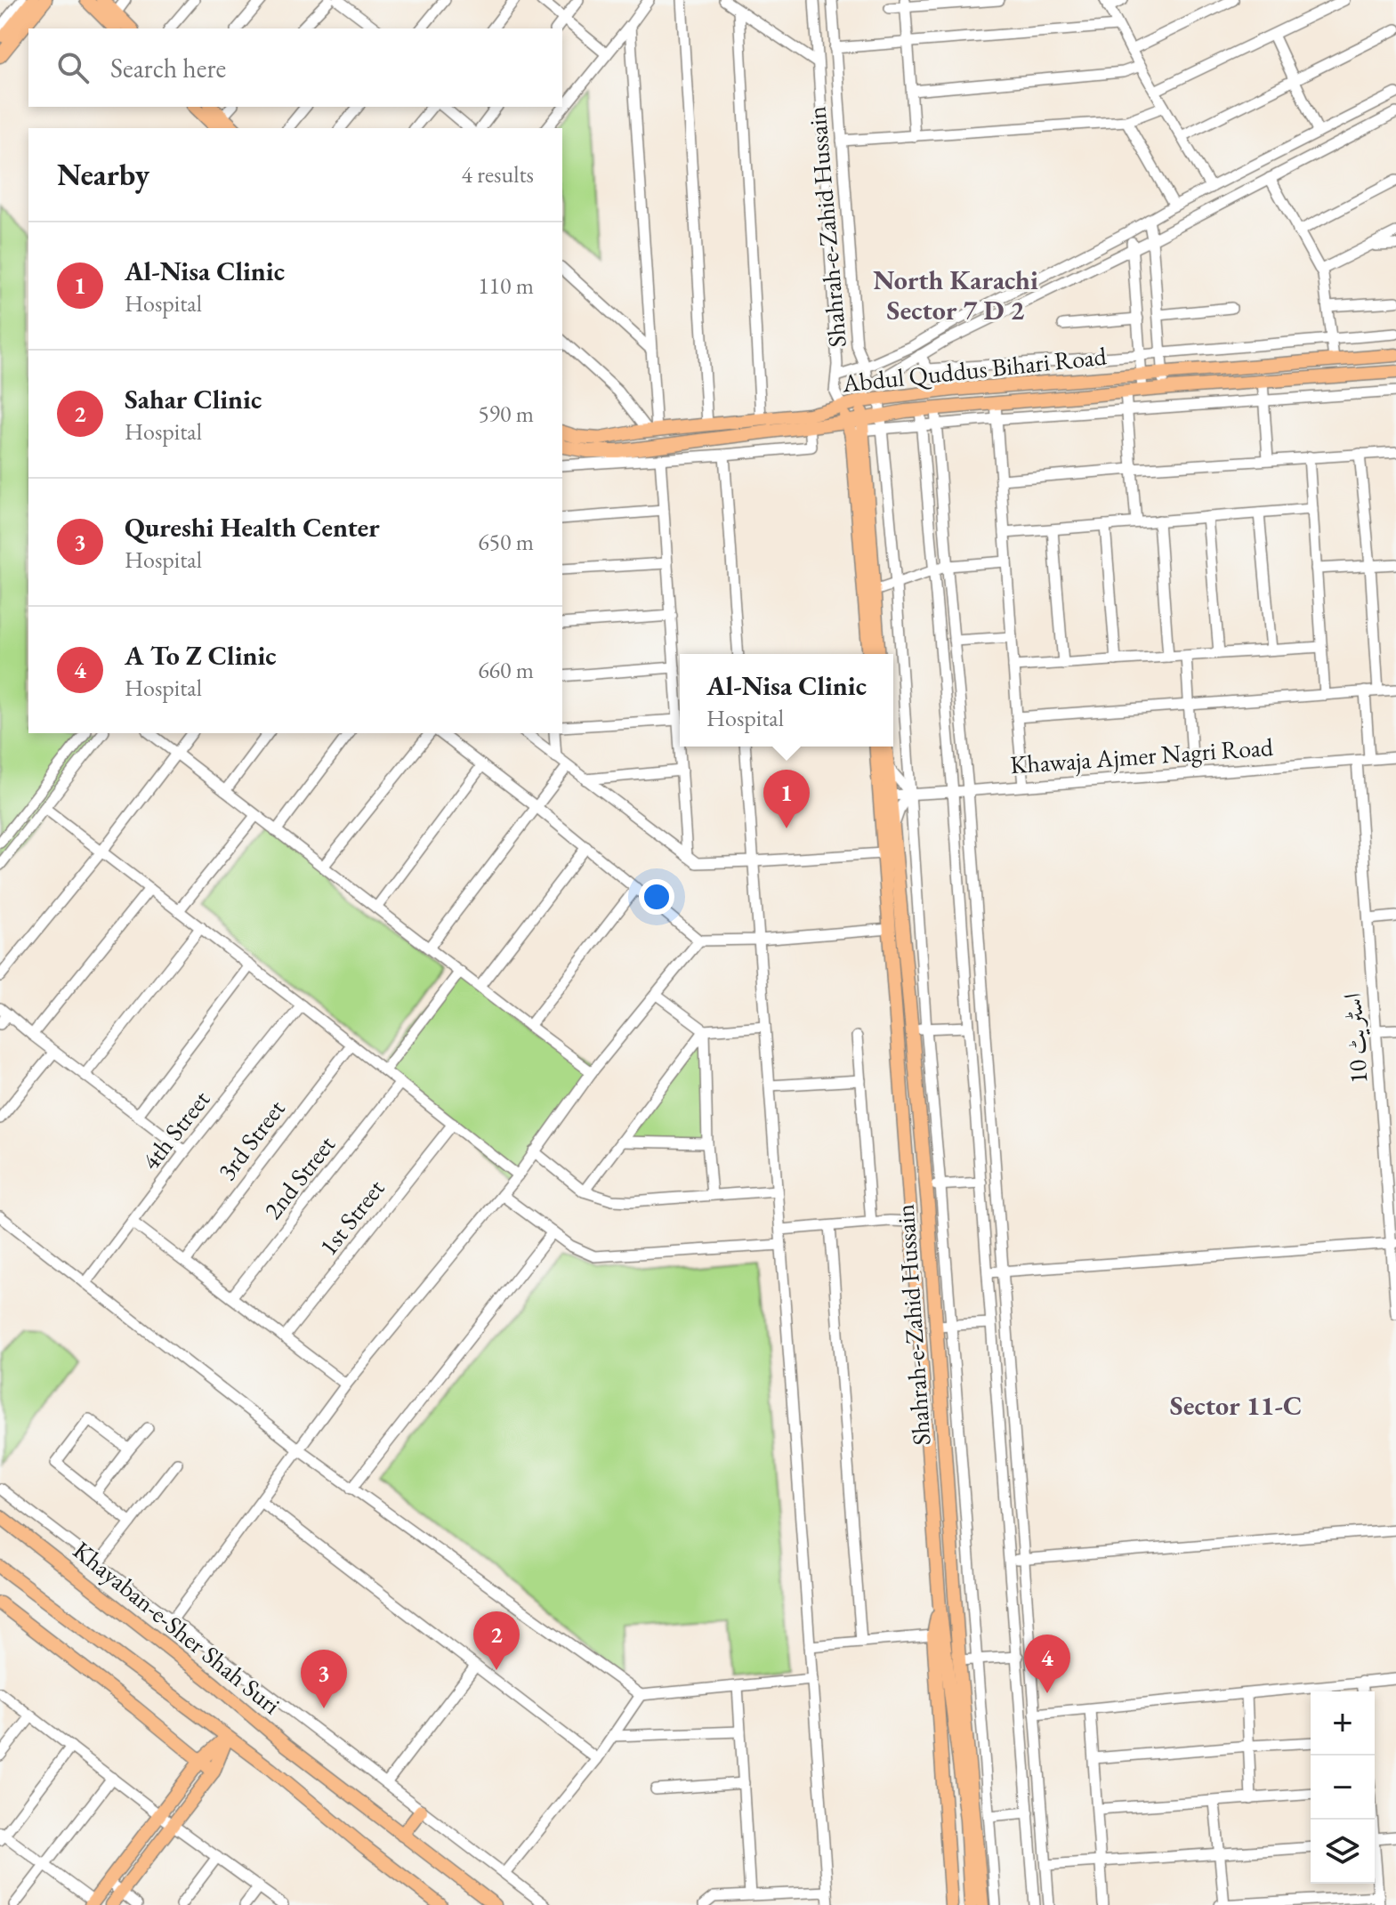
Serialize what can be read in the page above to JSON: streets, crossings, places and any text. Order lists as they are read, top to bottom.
{
  "streets": {
    "main road": ["Shahrah-e-Zahid Hussain", "Abdul Quddus Bihari Road", "Khayaban-e-Sher Shah Suri"],
    "street": [
      "Khawaja Ajmer Nagri Road",
      "اسٹریٹ 10",
      "4th Street",
      "3rd Street",
      "2nd Street",
      "1st Street"
    ]
  },
  "crossings": [
    ["Shahrah-e-Zahid Hussain", "Abdul Quddus Bihari Road"],
    ["Shahrah-e-Zahid Hussain", "Khawaja Ajmer Nagri Road"],
    ["Khawaja Ajmer Nagri Road", "اسٹریٹ 10"]
  ],
  "districts": ["North Karachi Sector 7 D 2", "Sector 11-C"],
  "page": {
    "search": "Search here",
    "heading": ["Nearby", "4 results"],
    "list": [
      {
        "mark": "1",
        "name": "Al-Nisa Clinic",
        "note": "Hospital",
        "value": "110 m"
      },
      {
        "mark": "2",
        "name": "Sahar Clinic",
        "note": "Hospital",
        "value": "590 m"
      },
      {
        "mark": "3",
        "name": "Qureshi Health Center",
        "note": "Hospital",
        "value": "650 m"
      },
      {
        "mark": "4",
        "name": "A To Z Clinic",
        "note": "Hospital",
        "value": "660 m"
      }
    ],
    "popup": ["Al-Nisa Clinic", "Hospital"],
    "pins": [
      "1",
      "2",
      "4",
      "3"
    ],
    "map_buttons": ["+", "−"]
  }
}
